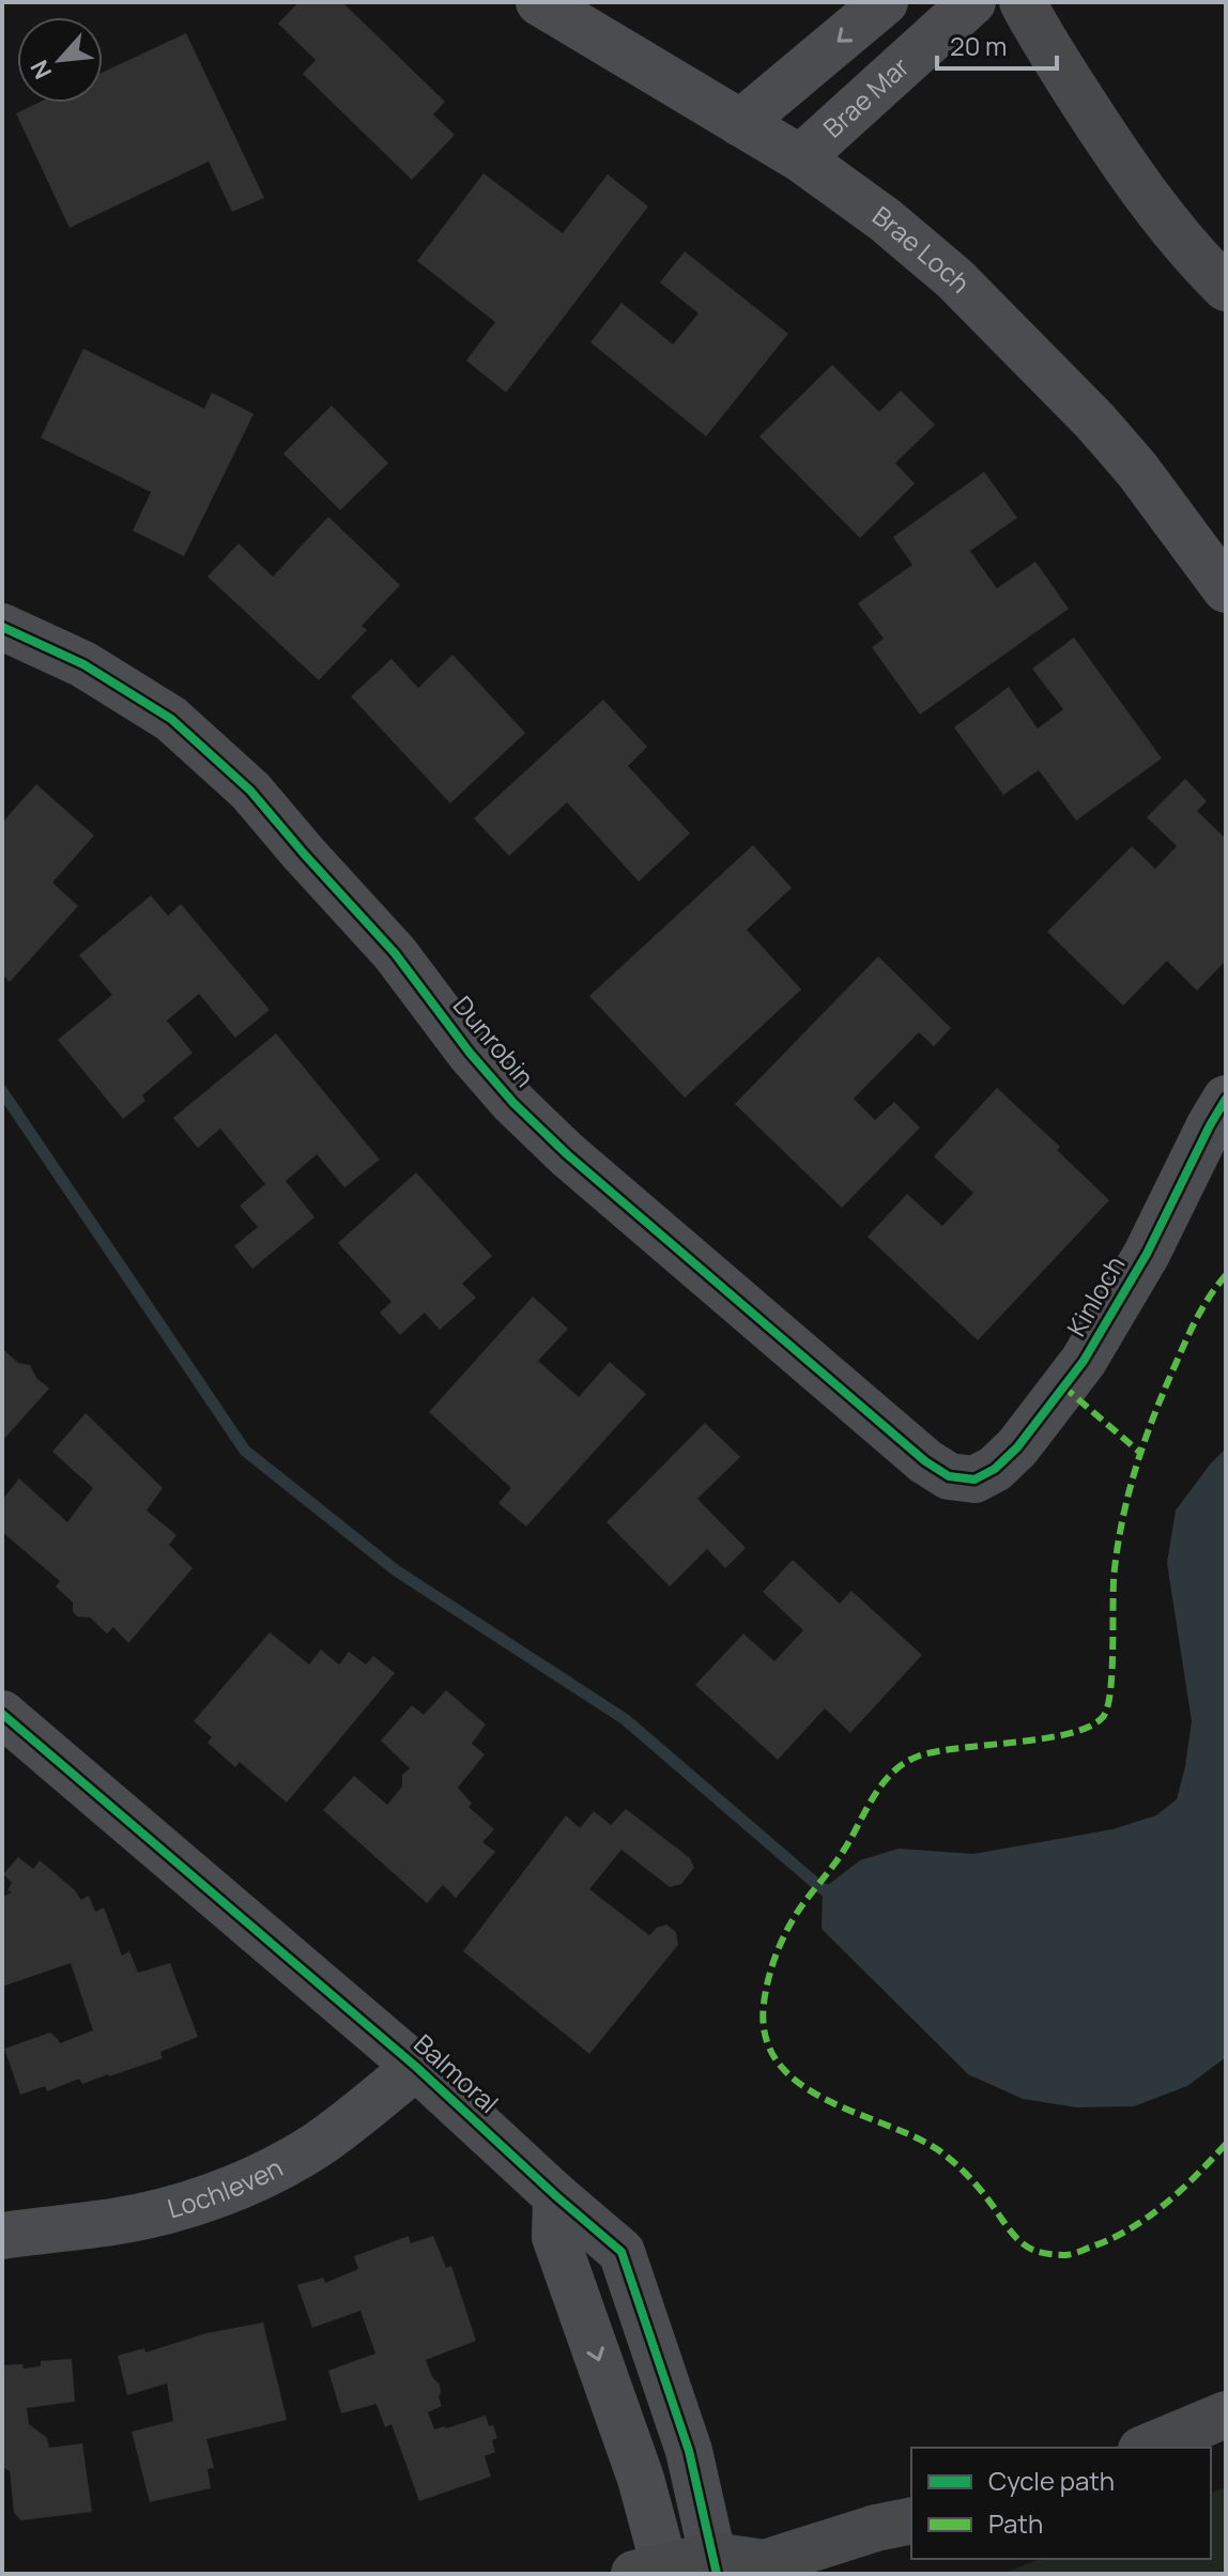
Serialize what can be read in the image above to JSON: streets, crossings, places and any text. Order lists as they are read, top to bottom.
{
  "streets": {
    "street": [
      "Brae Mar",
      "Brae Loch",
      "Dunrobin",
      "Kinloch",
      "Balmoral",
      "Lochleven"
    ]
  },
  "crossings": [
    ["Brae Mar", "Brae Loch"],
    ["Dunrobin", "Kinloch"],
    ["Balmoral", "Lochleven"]
  ],
  "legend": ["Cycle path", "Path"],
  "scale_bar": "20 m",
  "north": "bottom left"
}
